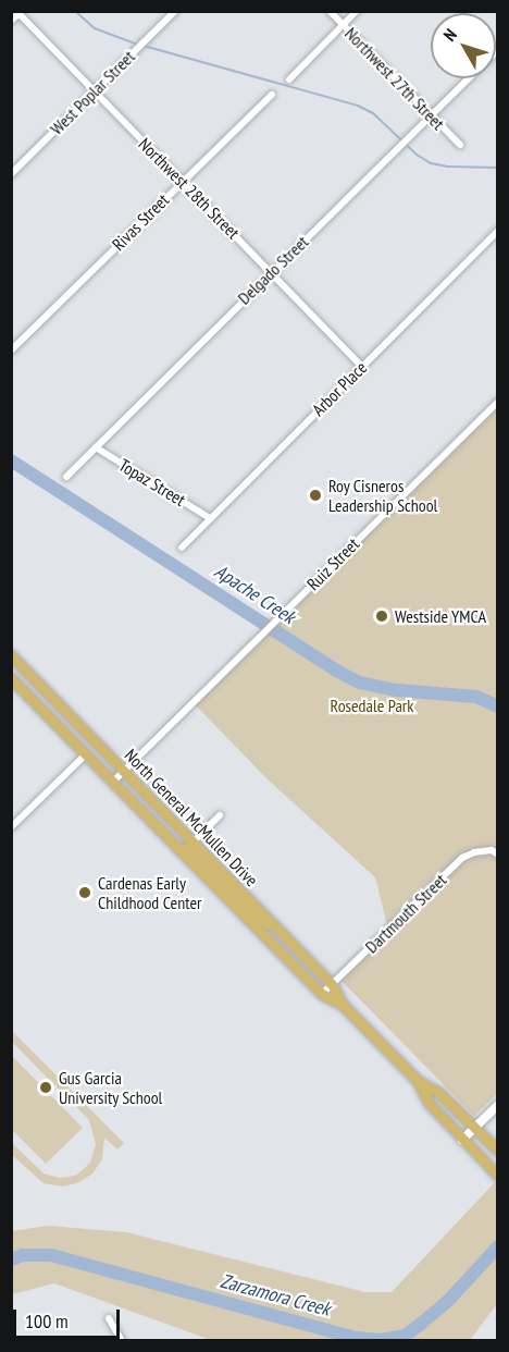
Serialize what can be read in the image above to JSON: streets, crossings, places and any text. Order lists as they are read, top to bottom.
{
  "streets": {
    "main road": ["North General McMullen Drive"],
    "street": [
      "Northwest 27th Street",
      "West Poplar Street",
      "Northwest 28th Street",
      "Rivas Street",
      "Delgado Street",
      "Arbor Place",
      "Topaz Street",
      "Ruiz Street",
      "Dartmouth Street"
    ]
  },
  "crossings": [
    ["Northwest 27th Street", "Delgado Street"],
    ["West Poplar Street", "Northwest 28th Street"],
    ["Northwest 28th Street", "Rivas Street"],
    ["Northwest 28th Street", "Delgado Street"],
    ["Northwest 28th Street", "Arbor Place"],
    ["Delgado Street", "Topaz Street"],
    ["Arbor Place", "Topaz Street"],
    ["Ruiz Street", "North General McMullen Drive"],
    ["North General McMullen Drive", "Dartmouth Street"]
  ],
  "water": ["Apache Creek", "Zarzamora Creek"],
  "parks": ["Rosedale Park"],
  "places": [
    "Roy Cisneros Leadership School",
    "Westside YMCA",
    "Cardenas Early Childhood Center",
    "Gus Garcia University School"
  ],
  "scale_bar": "100 m",
  "north": "top left"
}
